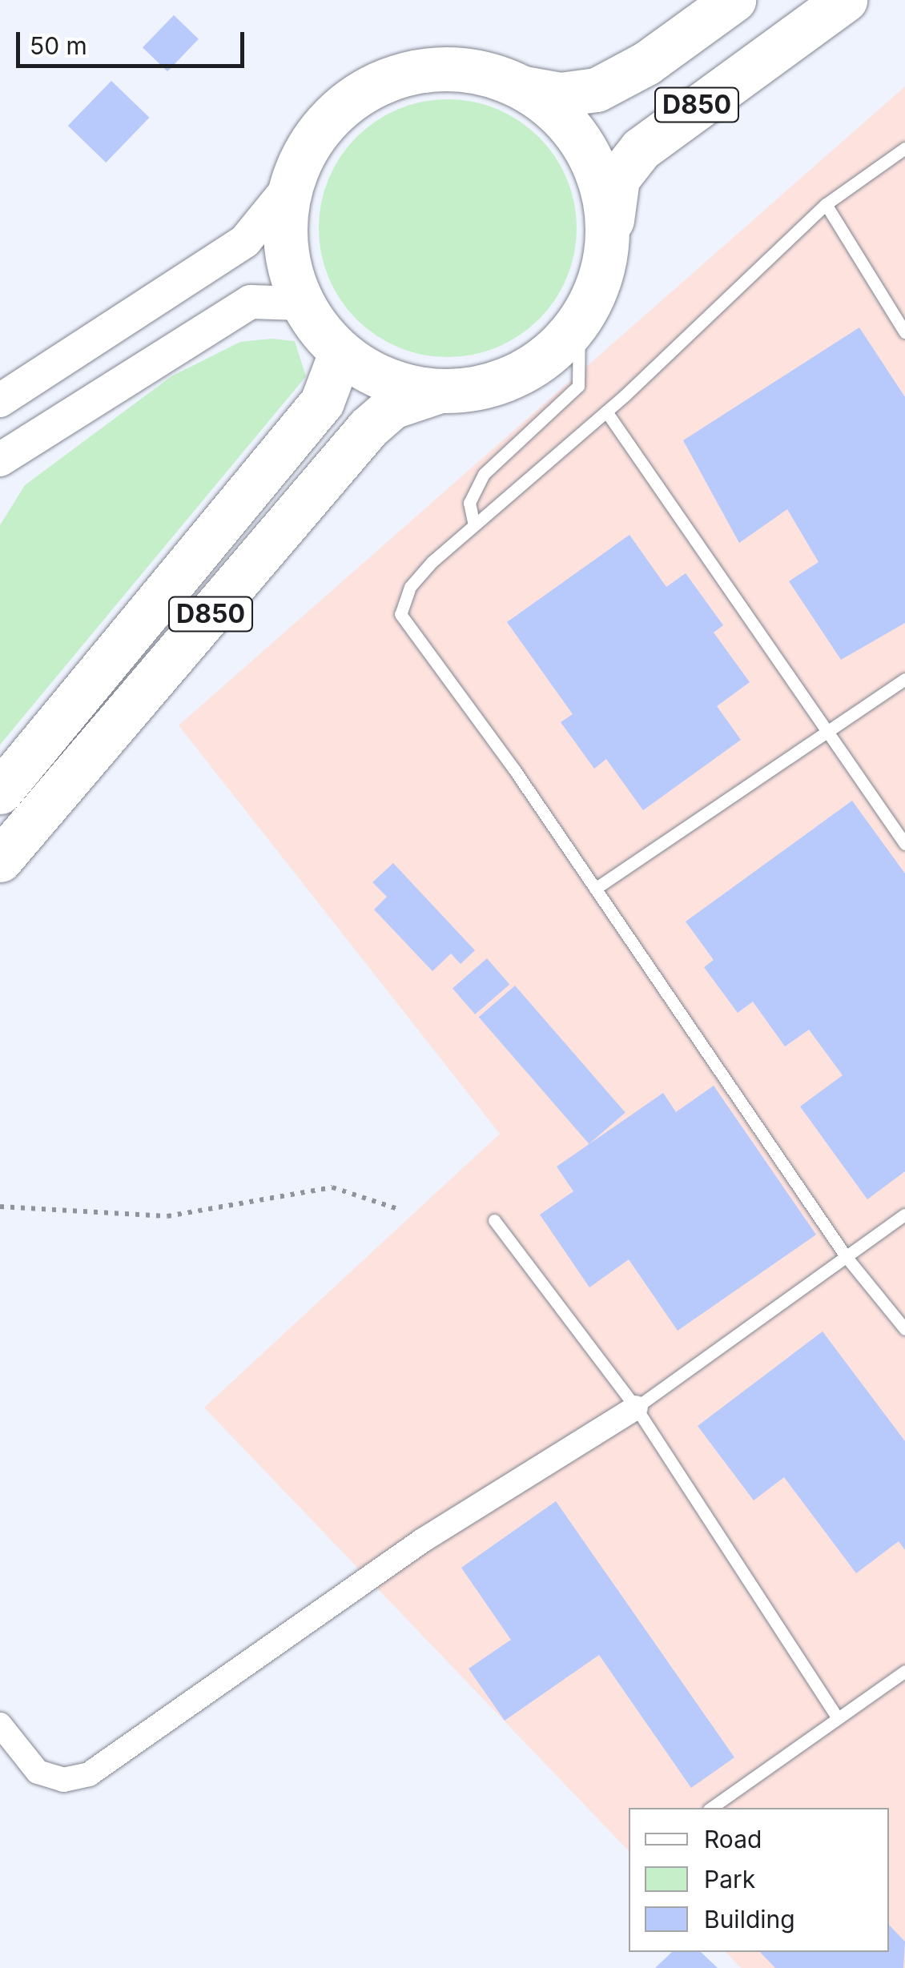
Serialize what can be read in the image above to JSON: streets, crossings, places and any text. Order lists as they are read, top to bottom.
{
  "streets": {
    "highway": ["D850"]
  },
  "legend": ["Road", "Park", "Building"],
  "scale_bar": "50 m"
}
